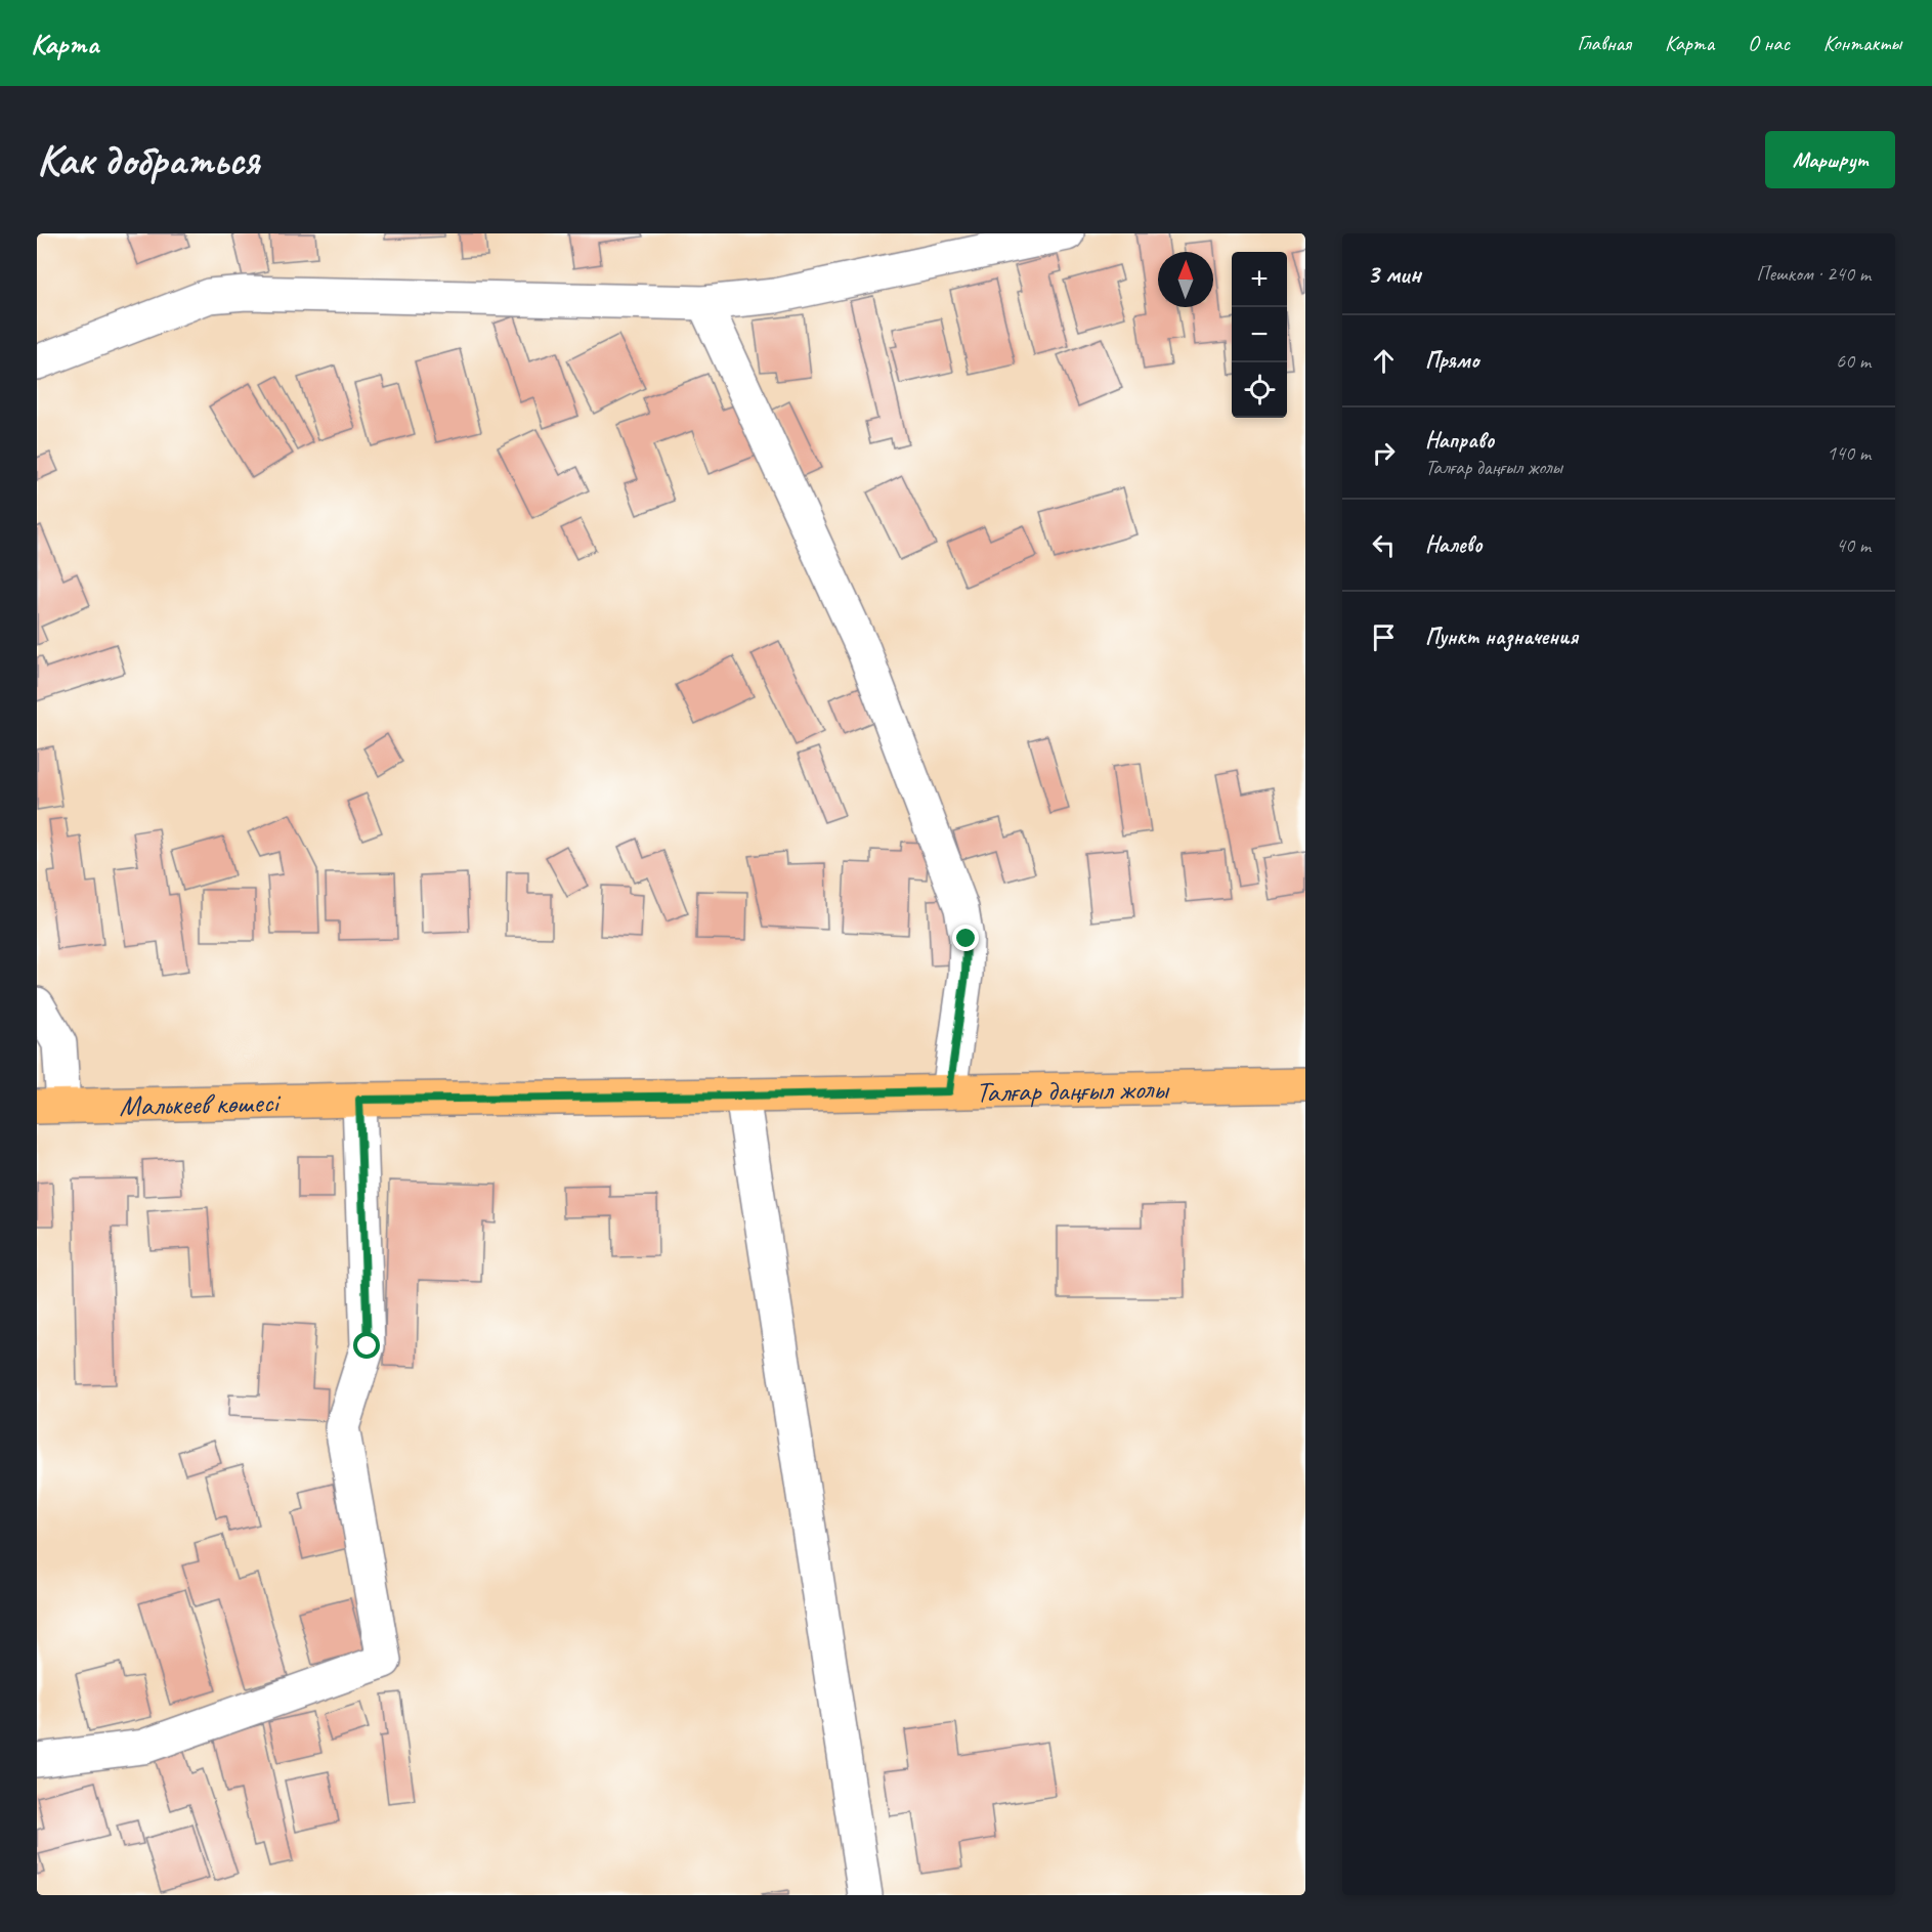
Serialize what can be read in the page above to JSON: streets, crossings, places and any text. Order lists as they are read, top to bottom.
{
  "streets": {
    "main road": ["Талғар даңғыл жолы", "Малькеев көшесі"]
  },
  "crossings": [
    ["Талғар даңғыл жолы", "Малькеев көшесі"]
  ],
  "north": "top",
  "page": {
    "header": "Карта",
    "nav": [
      "Главная",
      "Карта",
      "О нас",
      "Контакты"
    ],
    "buttons": "Маршрут",
    "title": "Как добраться",
    "heading": ["3 мин", "Пешком · 240 m"],
    "map_buttons": ["+", "−"],
    "list": [
      ["Прямо", "60 m"],
      ["Направо", "Талғар даңғыл жолы", "140 m"],
      ["Налево", "40 m"],
      "Пункт назначения"
    ]
  }
}
